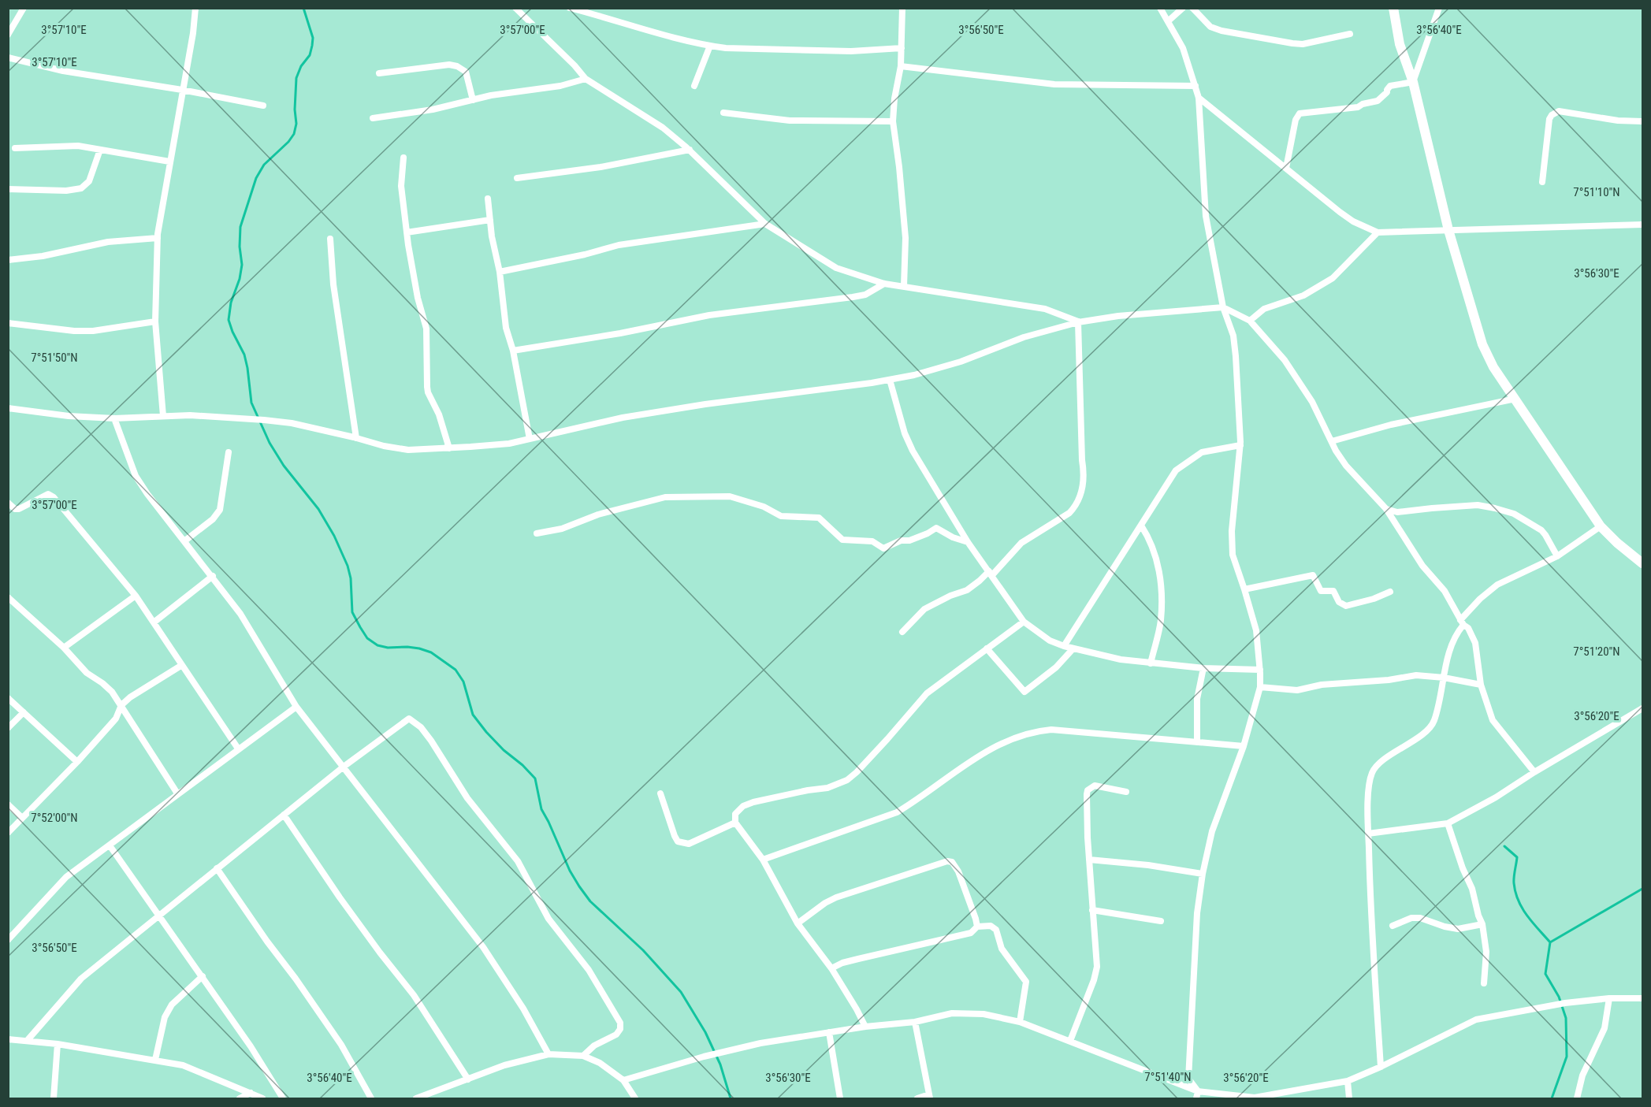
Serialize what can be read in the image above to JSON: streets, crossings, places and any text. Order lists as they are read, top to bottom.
{
  "coordinates": [
    "3°57'10\"E",
    "3°57'00\"E",
    "3°56'50\"E",
    "3°56'40\"E",
    "7°51'10\"N",
    "3°56'30\"E",
    "7°51'50\"N",
    "7°51'20\"N",
    "3°56'20\"E",
    "7°52'00\"N",
    "7°51'40\"N"
  ]
}
